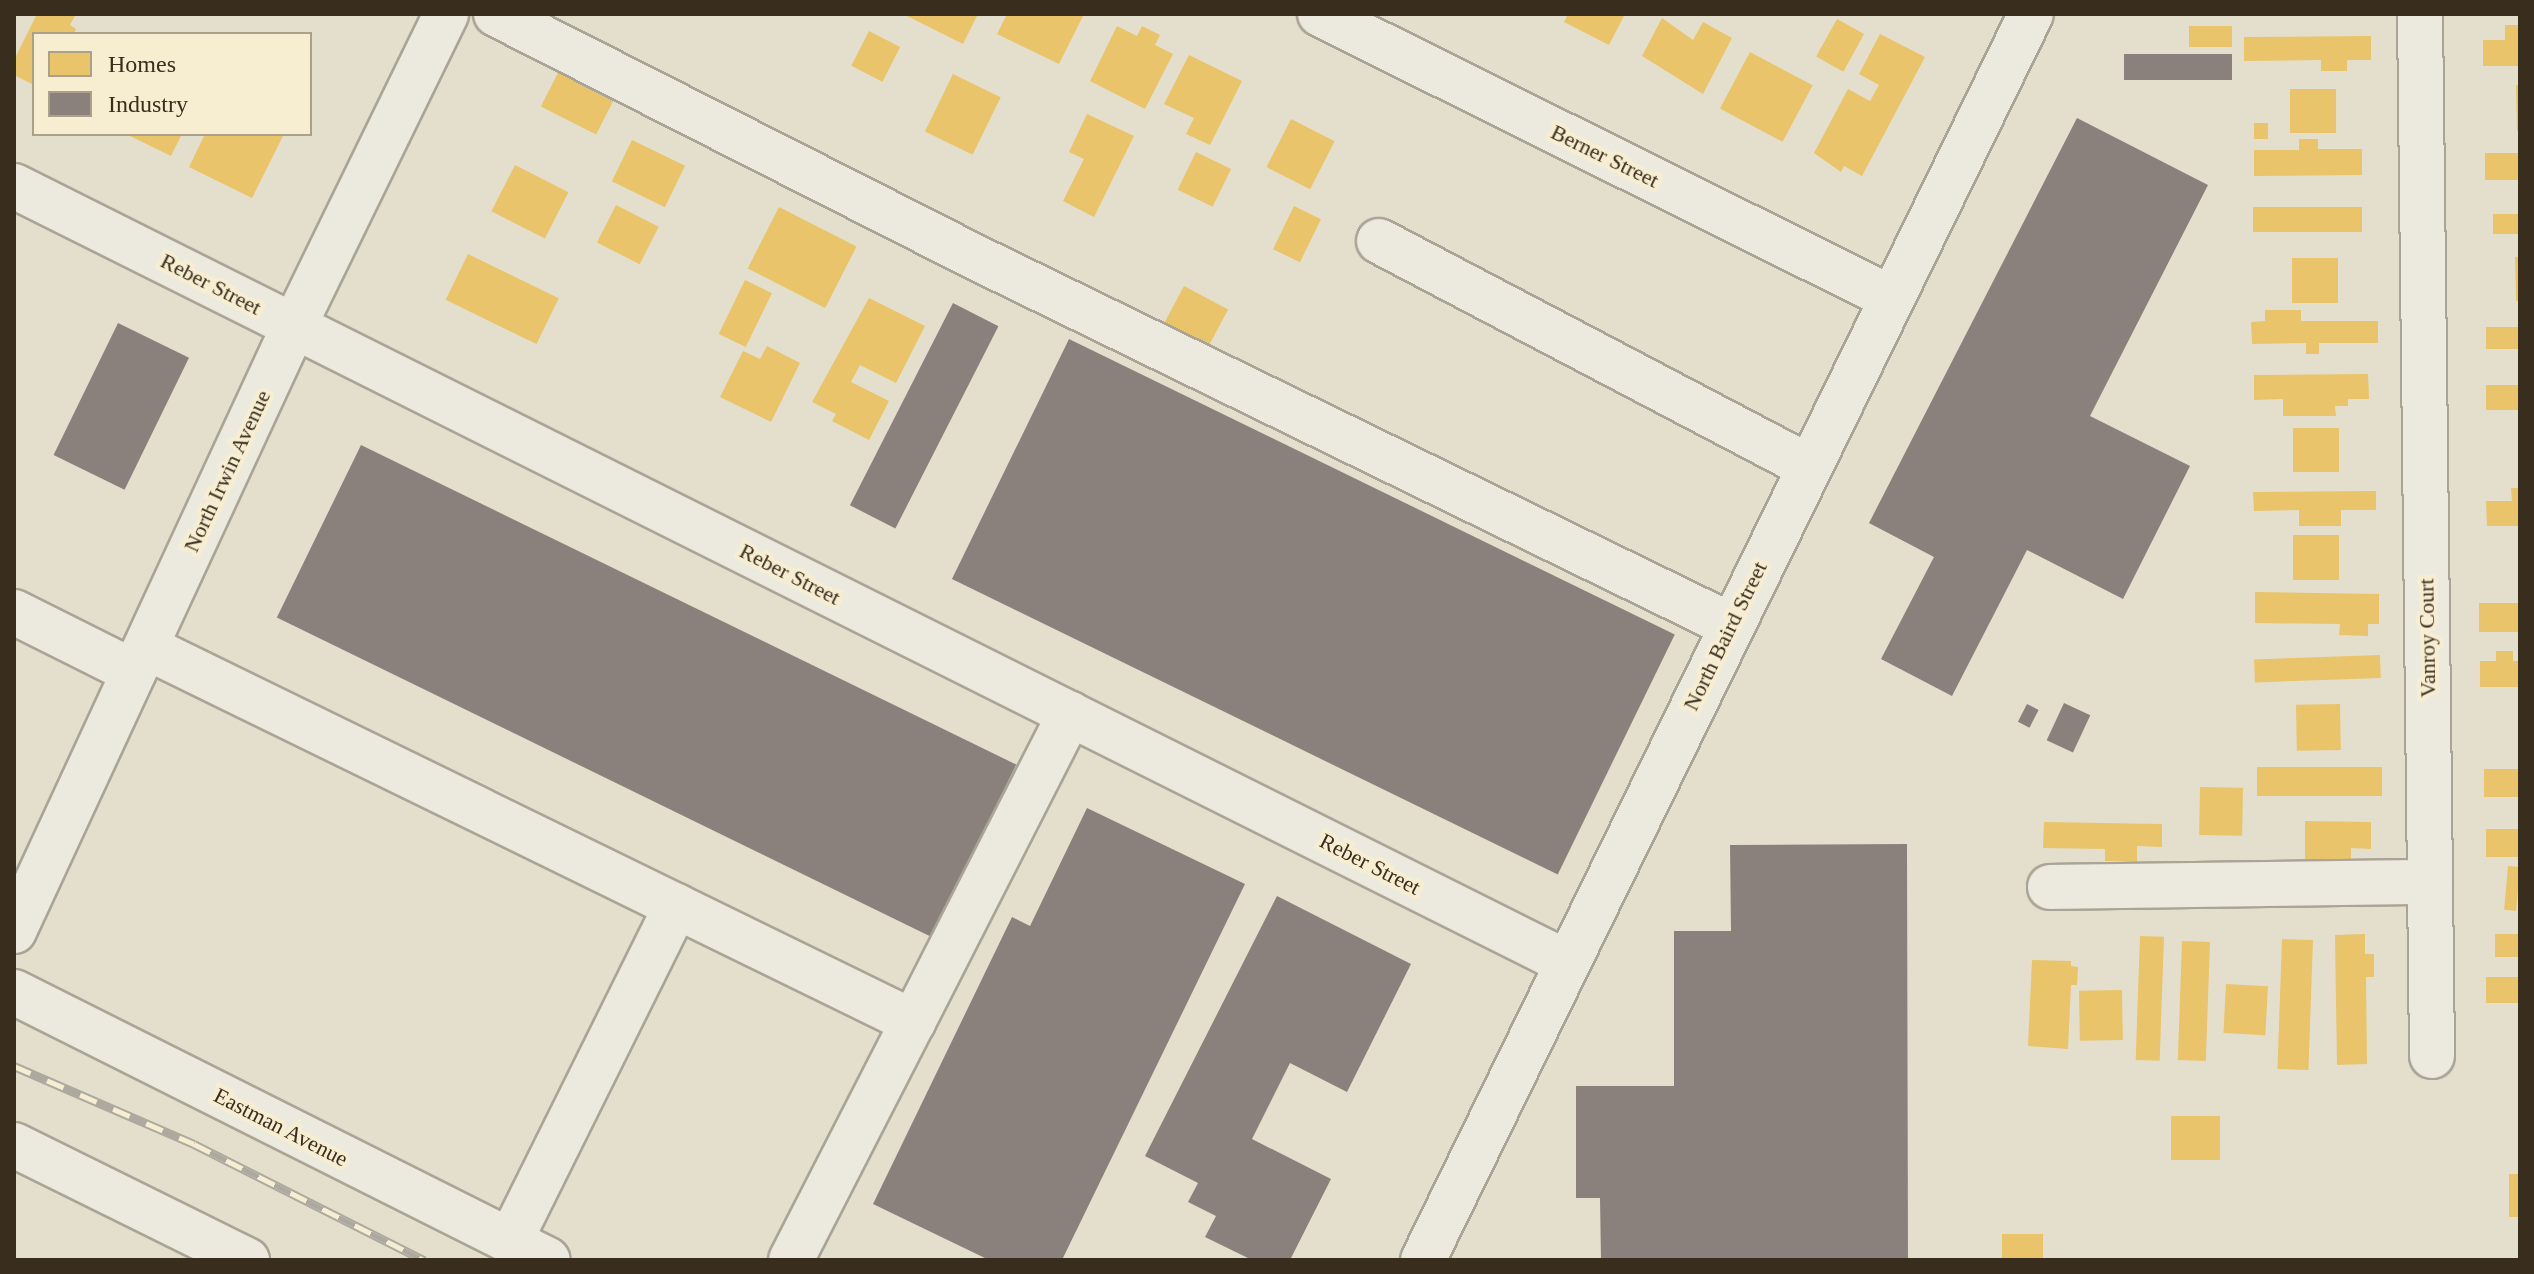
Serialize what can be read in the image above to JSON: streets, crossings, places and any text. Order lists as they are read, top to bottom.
{
  "streets": {
    "street": [
      "Berner Street",
      "Reber Street",
      "North Irwin Avenue",
      "North Baird Street",
      "Vanroy Court",
      "Eastman Avenue"
    ]
  },
  "crossings": [
    ["Berner Street", "North Baird Street"],
    ["Reber Street", "North Irwin Avenue"],
    ["Reber Street", "North Baird Street"]
  ],
  "legend": ["Homes", "Industry"]
}
